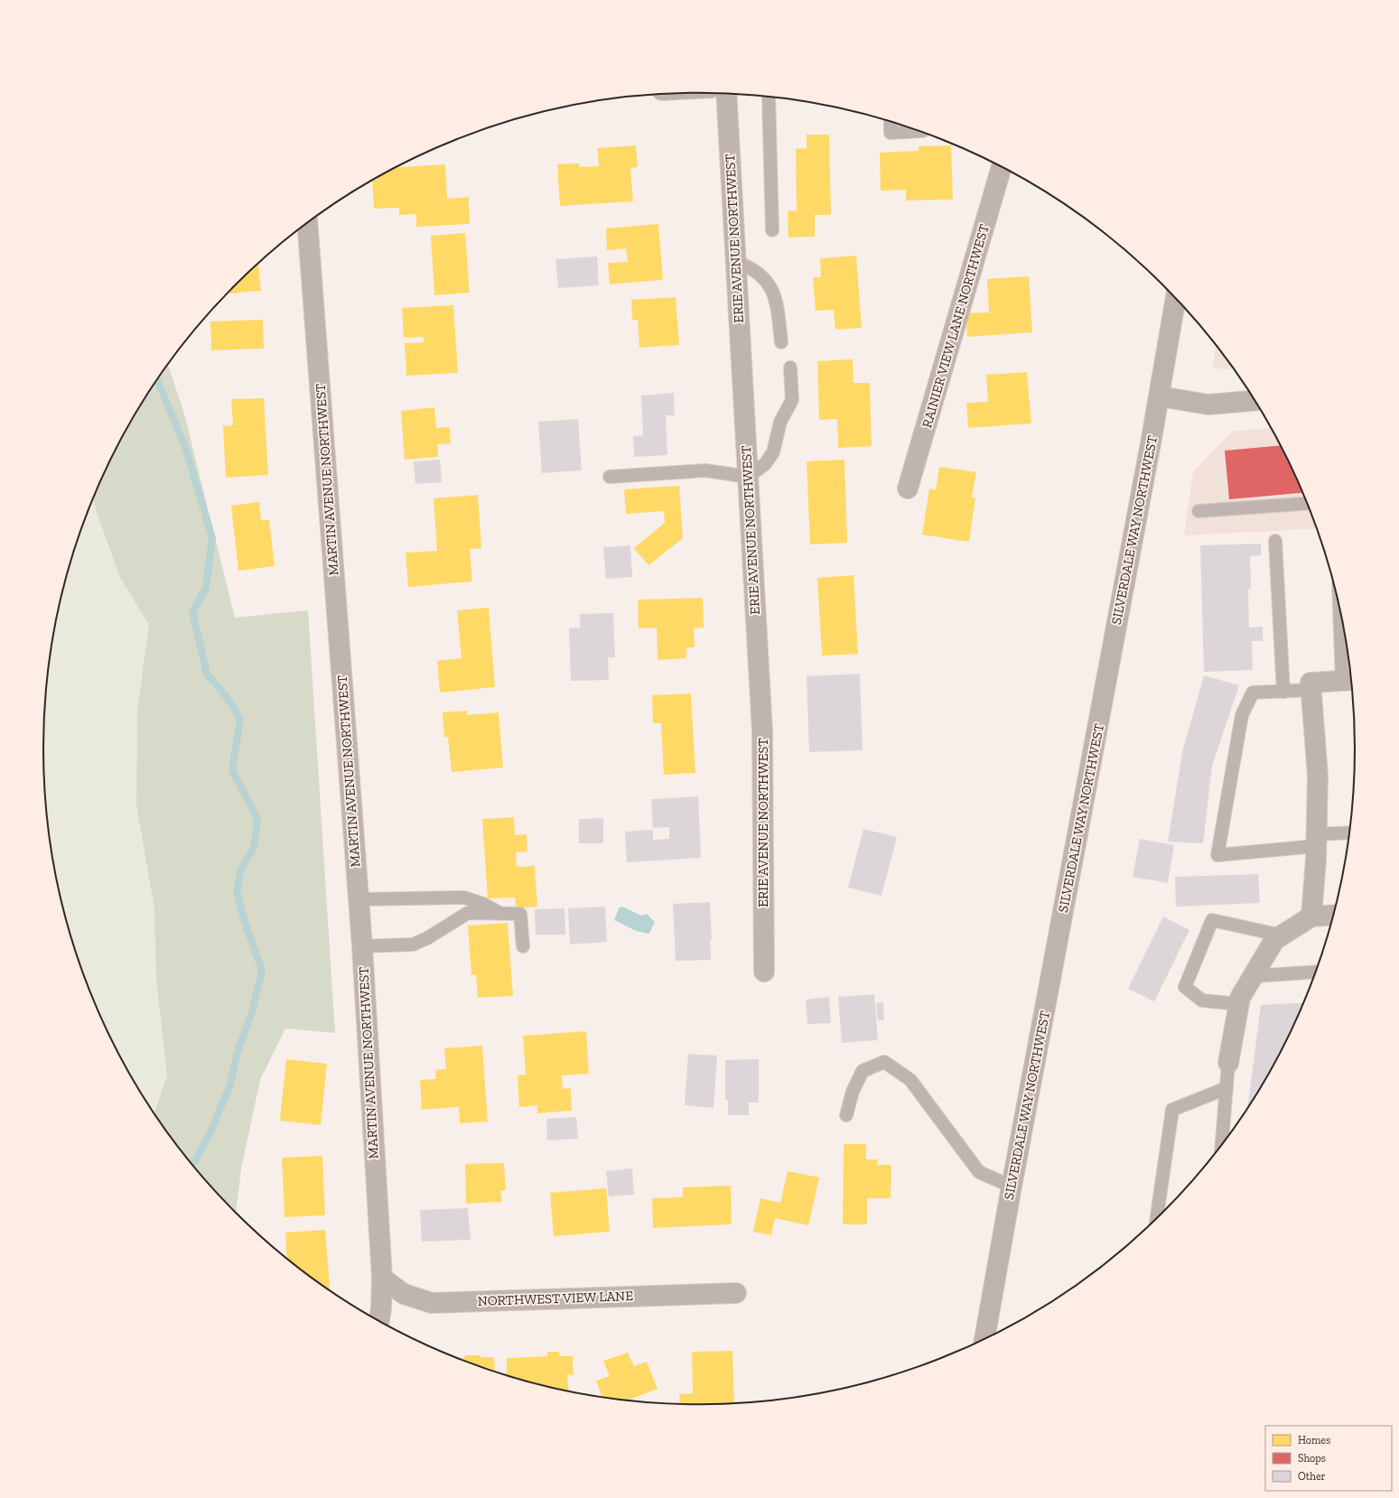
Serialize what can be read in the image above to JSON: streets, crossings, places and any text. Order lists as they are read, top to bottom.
{
  "streets": {
    "main road": ["SILVERDALE WAY NORTHWEST"],
    "street": [
      "ERIE AVENUE NORTHWEST",
      "RAINIER VIEW LANE NORTHWEST",
      "MARTIN AVENUE NORTHWEST",
      "NORTHWEST VIEW LANE"
    ]
  },
  "crossings": [
    ["MARTIN AVENUE NORTHWEST", "NORTHWEST VIEW LANE"]
  ],
  "legend": ["Homes", "Shops", "Other"]
}
